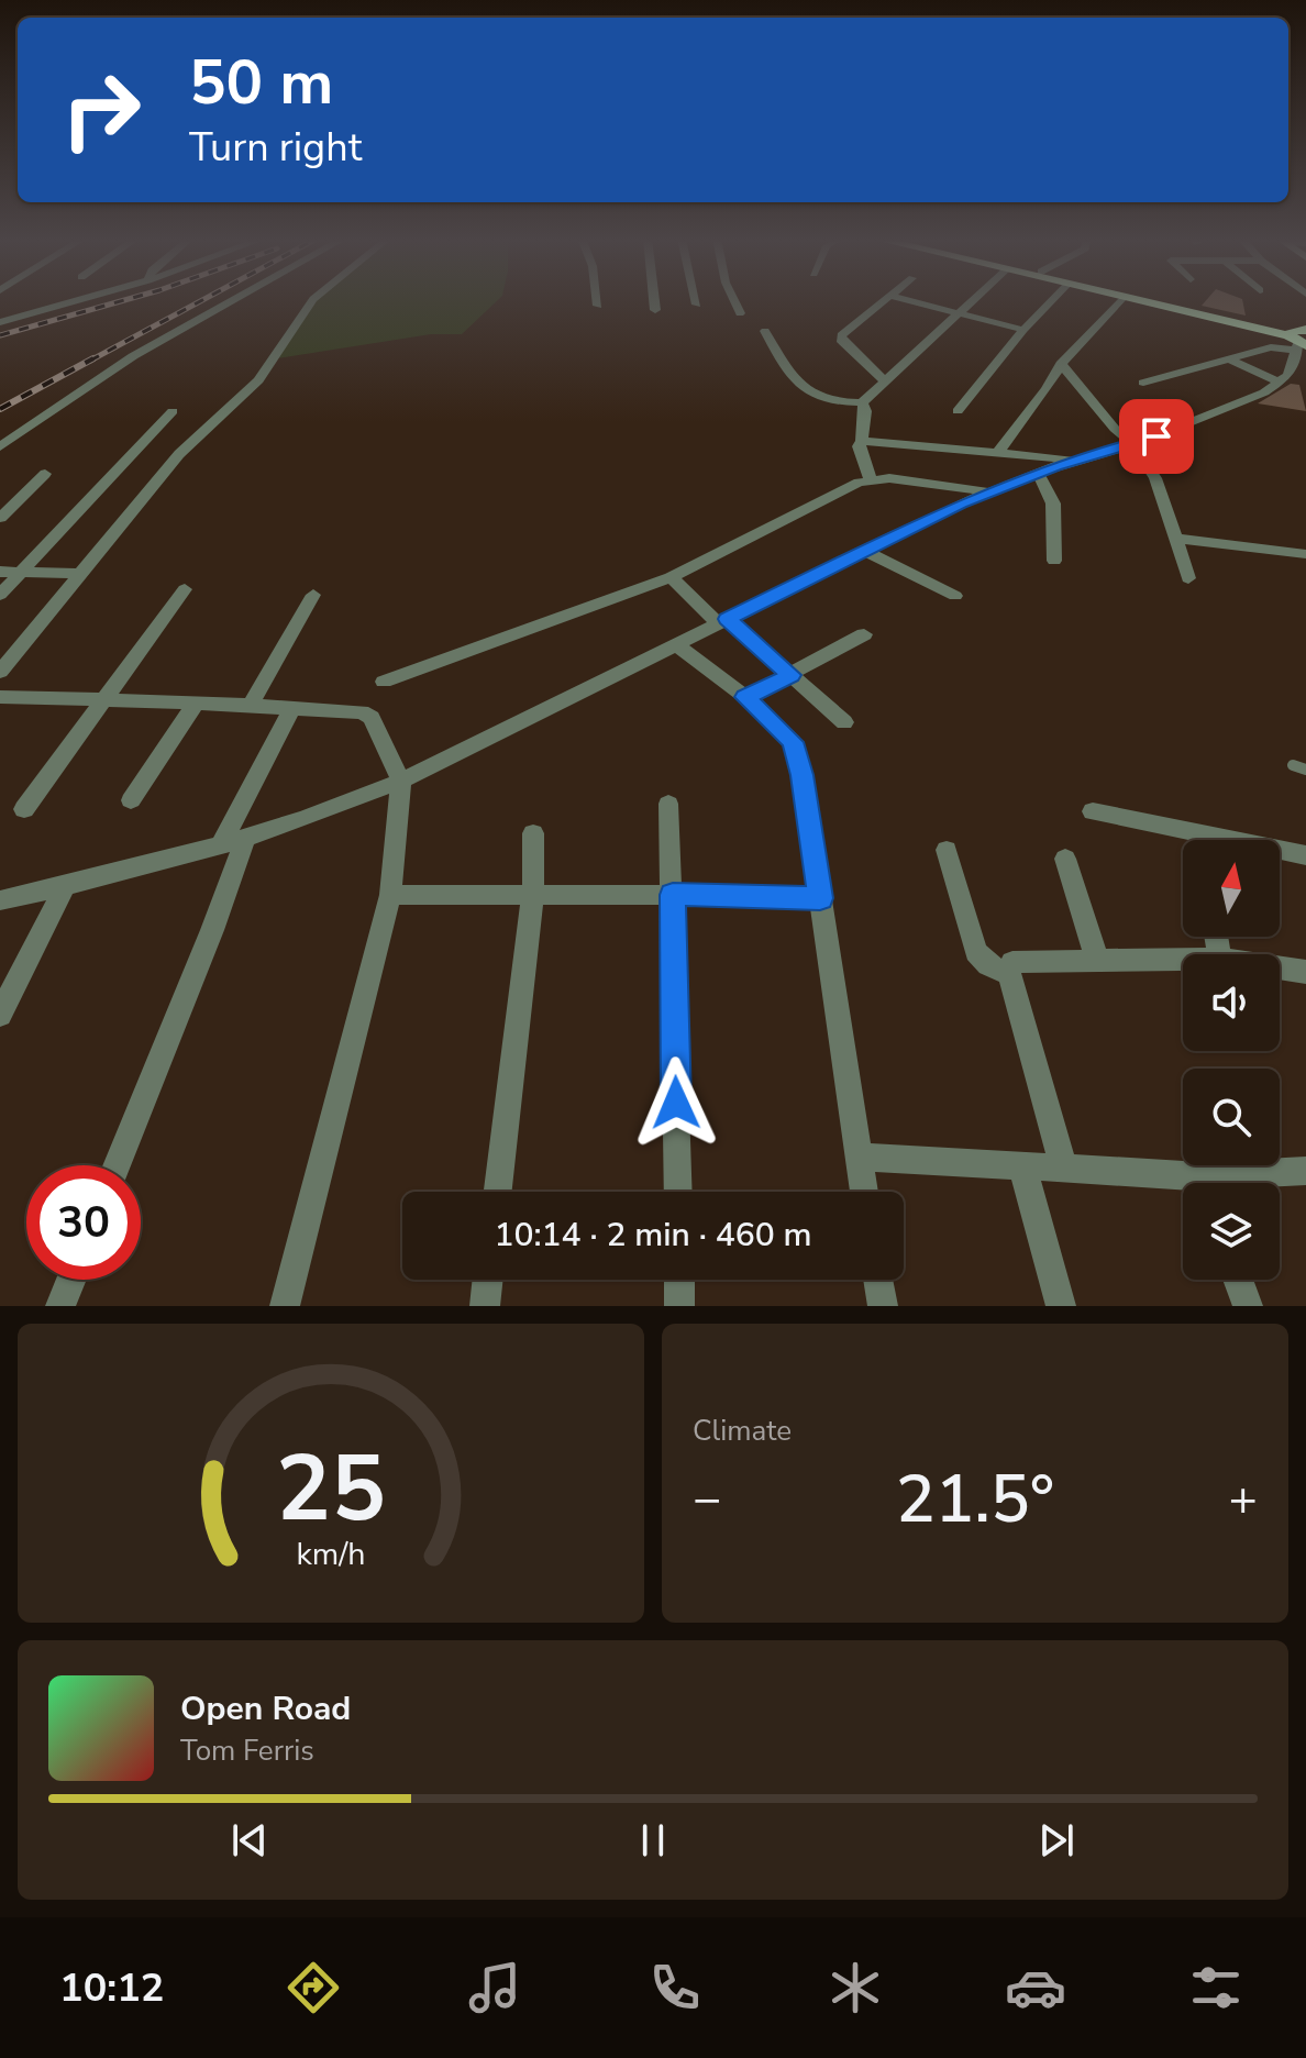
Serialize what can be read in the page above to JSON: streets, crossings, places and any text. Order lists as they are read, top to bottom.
{
  "north": "top",
  "page": {
    "turn": ["50 m", "Turn right"],
    "limit": "30",
    "trip": "10:14 · 2 min · 460 m",
    "tile": "Climate",
    "heat": ["−", "21.5°", "+"],
    "song": ["Open Road", "Tom Ferris"],
    "tabs": "10:12",
    "gauge": ["25", "km/h"]
  }
}
